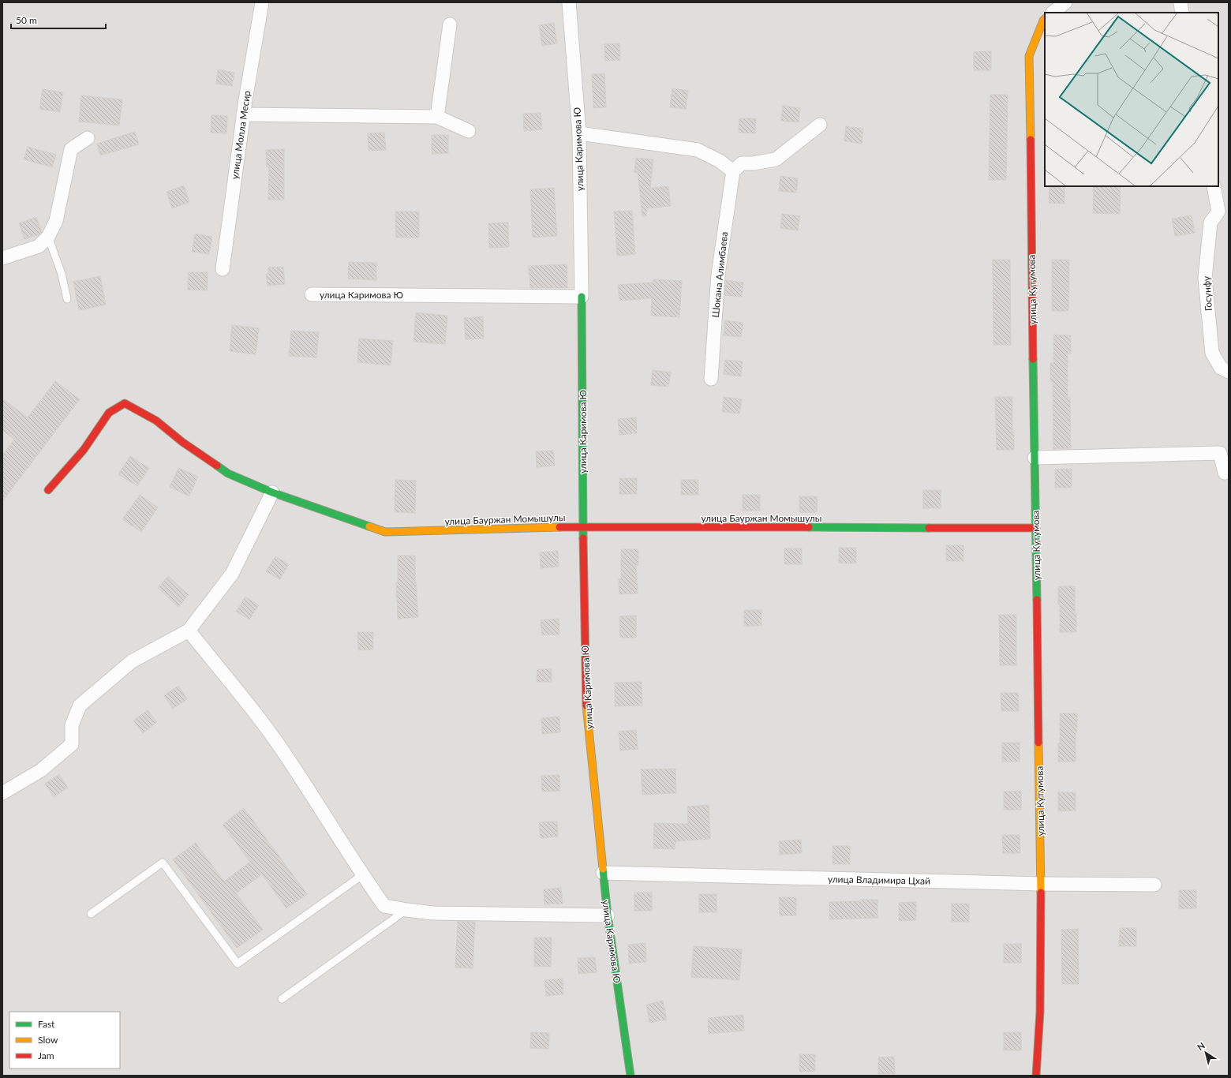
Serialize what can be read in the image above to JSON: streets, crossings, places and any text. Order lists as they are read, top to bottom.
{
  "streets": {
    "street": [
      "улица Молла Месир",
      "улица Каримова Ю",
      "Шокана Алимбаева",
      "улица Кутумова",
      "Госунфу",
      "улица Бауржан Момышулы",
      "улица Владимира Цхай"
    ]
  },
  "crossings": [
    ["улица Каримова Ю", "улица Бауржан Момышулы"],
    ["улица Каримова Ю", "улица Владимира Цхай"],
    ["улица Кутумова", "улица Бауржан Момышулы"],
    ["улица Кутумова", "улица Владимира Цхай"]
  ],
  "legend": ["Fast", "Slow", "Jam"],
  "scale_bar": "50 m",
  "north": "top left"
}
